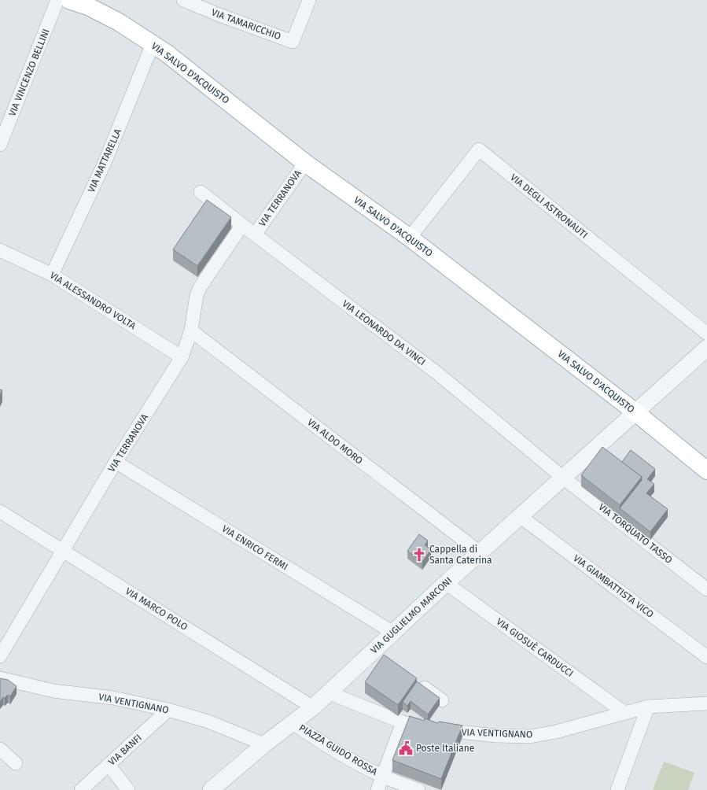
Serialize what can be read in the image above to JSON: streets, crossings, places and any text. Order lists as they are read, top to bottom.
{
  "streets": {
    "main road": ["VIA SALVO D'ACQUISTO"],
    "street": [
      "VIA TAMARICCHIO",
      "VIA VINCENZO BELLINI",
      "VIA MATTARELLA",
      "VIA TERRANOVA",
      "VIA DEGLI ASTRONAUTI",
      "VIA ALESSANDRO VOLTA",
      "VIA LEONARDO DA VINCI",
      "VIA ALDO MORO",
      "VIA TORQUATO TASSO",
      "VIA ENRICO FERMI",
      "VIA GIAMBATTISTA VICO",
      "VIA MARCO POLO",
      "VIA GUGLIELMO MARCONI",
      "VIA GIOSUÈ CARDUCCI",
      "VIA VENTIGNANO",
      "VIA BANFI",
      "PIAZZA GUIDO ROSSA"
    ]
  },
  "crossings": [
    ["VIA SALVO D'ACQUISTO", "VIA MATTARELLA"],
    ["VIA SALVO D'ACQUISTO", "VIA TERRANOVA"],
    ["VIA SALVO D'ACQUISTO", "VIA DEGLI ASTRONAUTI"],
    ["VIA SALVO D'ACQUISTO", "VIA GUGLIELMO MARCONI"],
    ["VIA MATTARELLA", "VIA ALESSANDRO VOLTA"],
    ["VIA TERRANOVA", "VIA ALESSANDRO VOLTA"],
    ["VIA TERRANOVA", "VIA LEONARDO DA VINCI"],
    ["VIA TERRANOVA", "VIA ALDO MORO"],
    ["VIA TERRANOVA", "VIA ENRICO FERMI"],
    ["VIA TERRANOVA", "VIA MARCO POLO"],
    ["VIA LEONARDO DA VINCI", "VIA TORQUATO TASSO"],
    ["VIA LEONARDO DA VINCI", "VIA GUGLIELMO MARCONI"],
    ["VIA ALDO MORO", "VIA GUGLIELMO MARCONI"],
    ["VIA TORQUATO TASSO", "VIA GUGLIELMO MARCONI"],
    ["VIA ENRICO FERMI", "VIA GUGLIELMO MARCONI"],
    ["VIA GIAMBATTISTA VICO", "VIA GUGLIELMO MARCONI"],
    ["VIA MARCO POLO", "VIA GUGLIELMO MARCONI"],
    ["VIA GUGLIELMO MARCONI", "VIA GIOSUÈ CARDUCCI"],
    ["VIA GUGLIELMO MARCONI", "VIA VENTIGNANO"],
    ["VIA GUGLIELMO MARCONI", "PIAZZA GUIDO ROSSA"],
    ["VIA GIOSUÈ CARDUCCI", "VIA VENTIGNANO"],
    ["VIA VENTIGNANO", "VIA BANFI"]
  ],
  "places": {
    "church": ["Cappella di Santa Caterina"],
    "public building": ["Poste Italiane"]
  }
}
